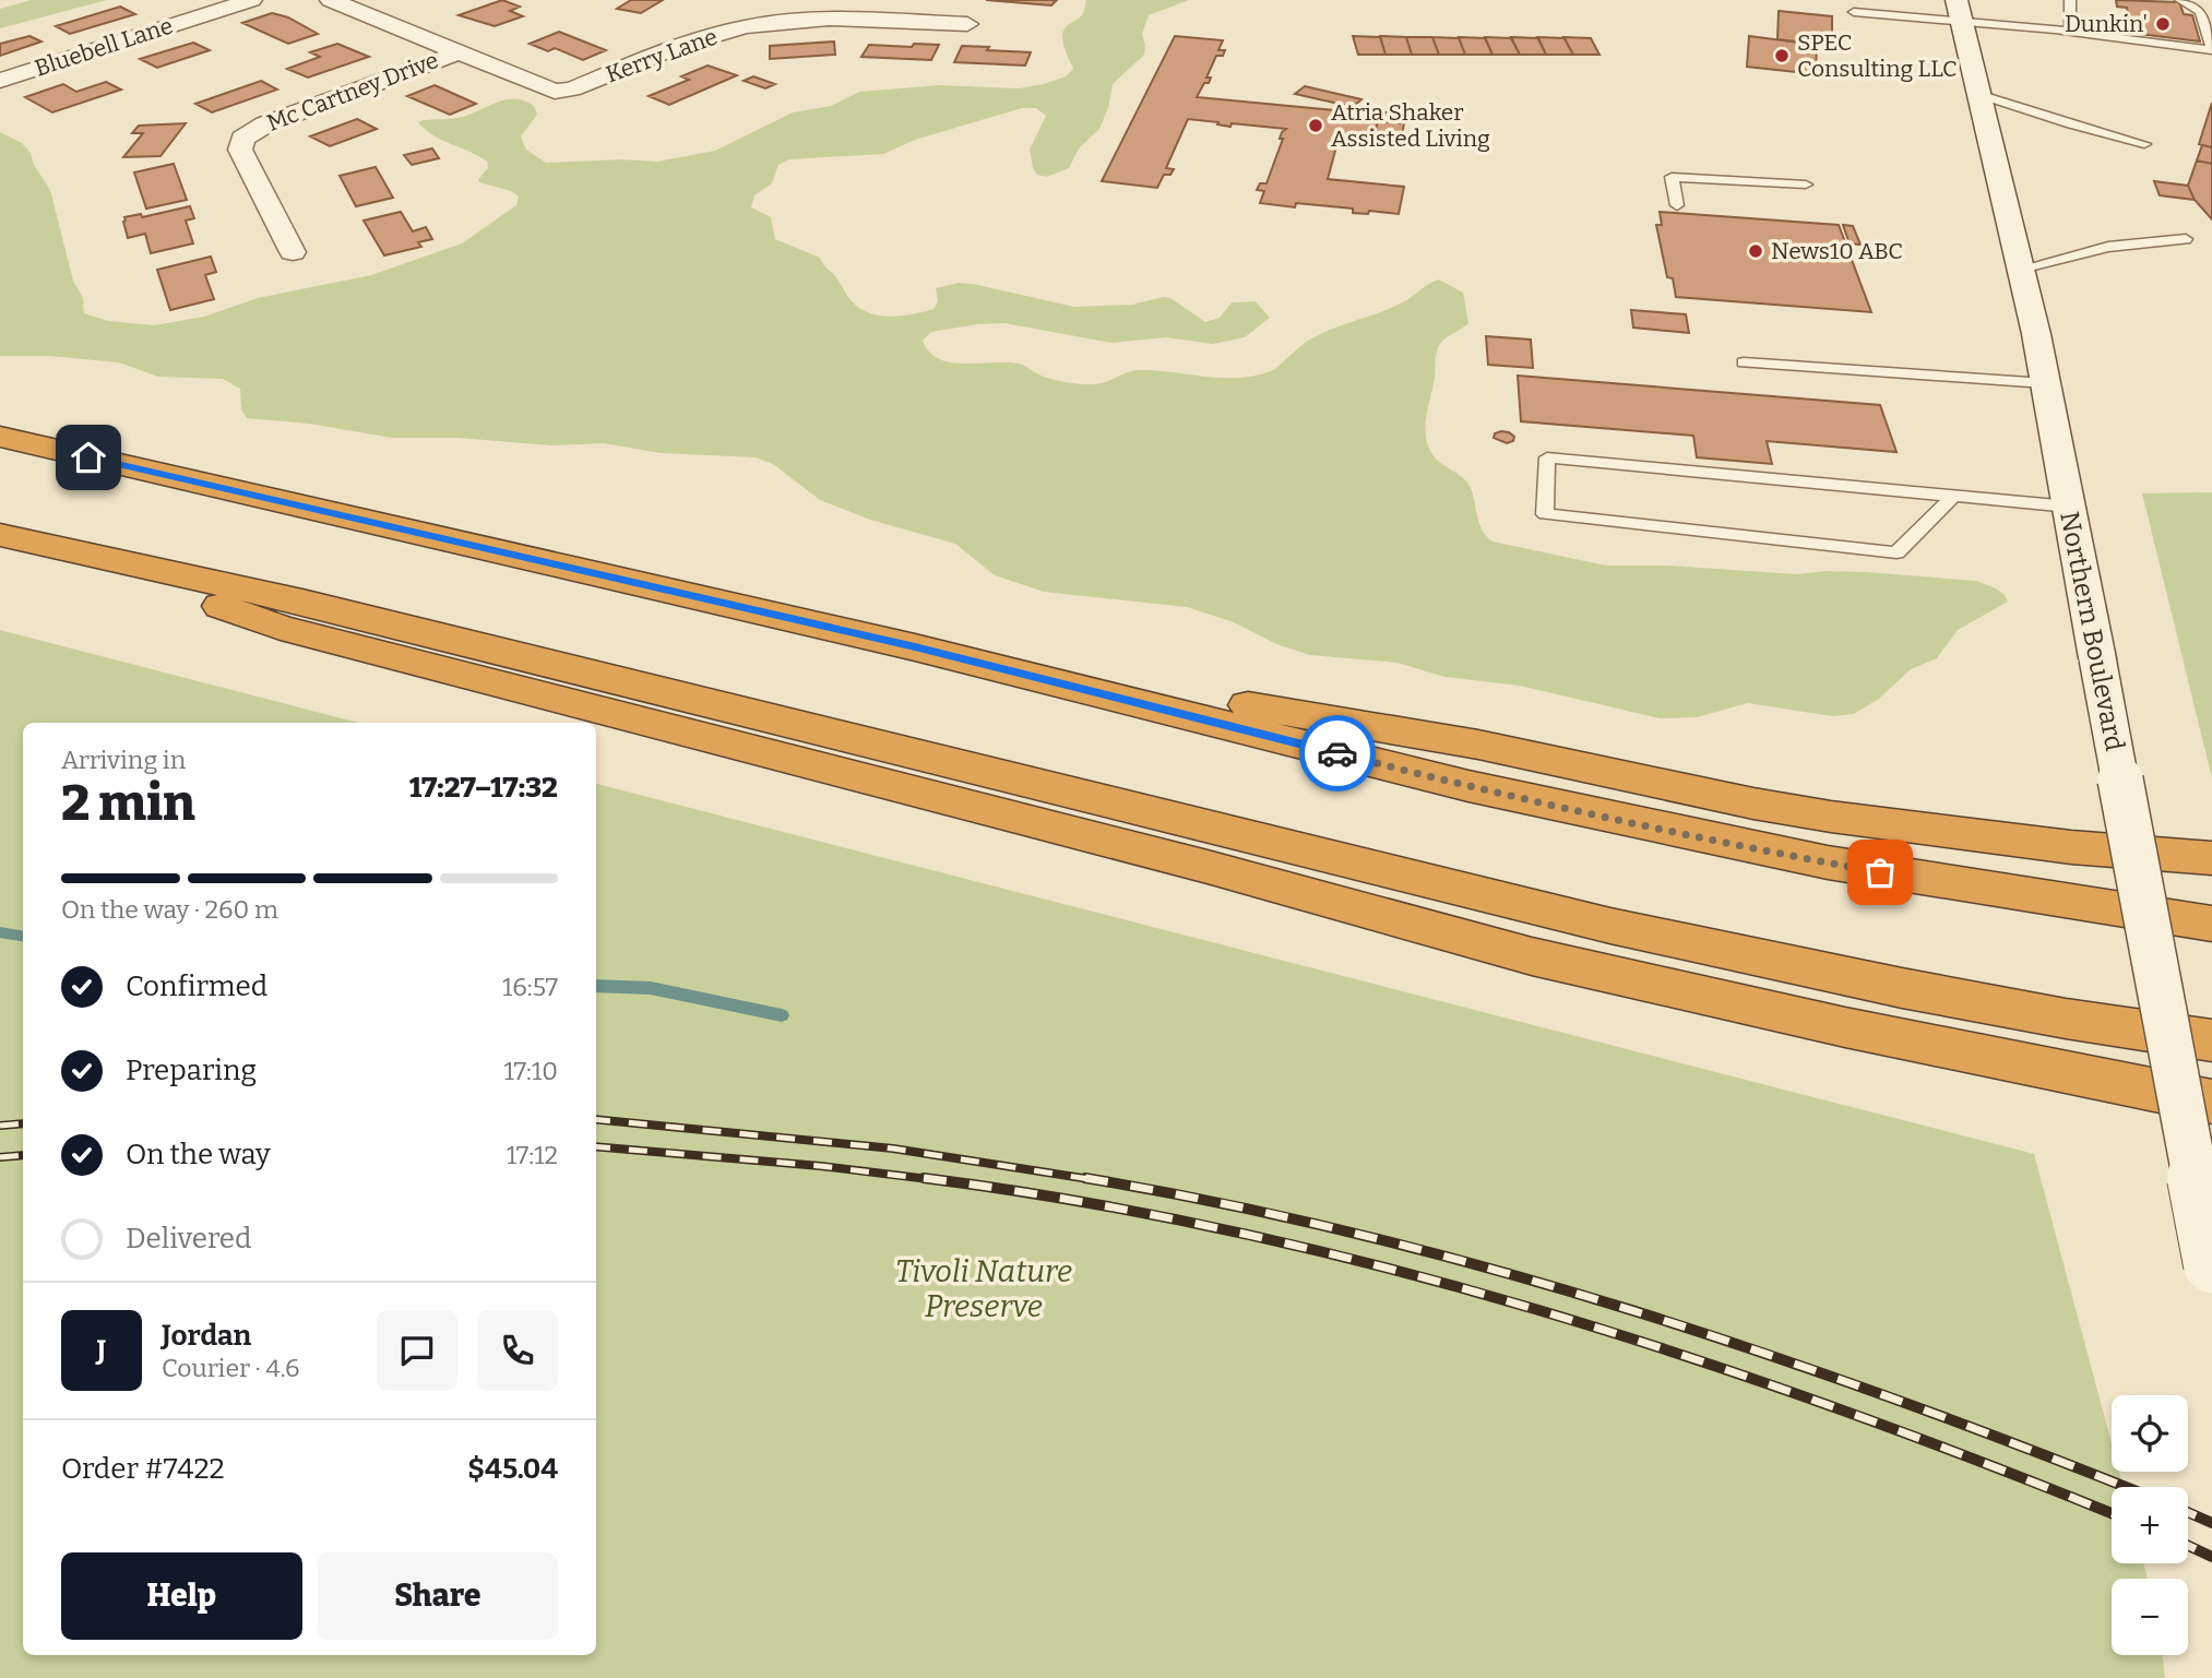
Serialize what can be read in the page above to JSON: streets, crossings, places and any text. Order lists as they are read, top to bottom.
{
  "streets": {
    "street": [
      "Bluebell Lane",
      "Kerry Lane",
      "Mc Cartney Drive",
      "Northern Boulevard"
    ]
  },
  "crossings": [
    ["Kerry Lane", "Mc Cartney Drive"]
  ],
  "parks": ["Tivoli Nature Preserve"],
  "places": [
    "Dunkin'",
    "SPEC Consulting LLC",
    "Atria Shaker Assisted Living",
    "News10 ABC"
  ],
  "page": {
    "heading": ["2 min", "Arriving in", "17:27–17:32"],
    "panel": [
      "Jordan",
      "Courier · 4.6",
      "Order #7422",
      "$45.04"
    ],
    "bar": "On the way · 260 m",
    "list": [
      ["Confirmed", "16:57"],
      ["Preparing", "17:10"],
      ["On the way", "17:12"],
      "Delivered"
    ],
    "round": "J",
    "map_buttons": ["+", "−"],
    "buttons": ["Help", "Share"]
  }
}
